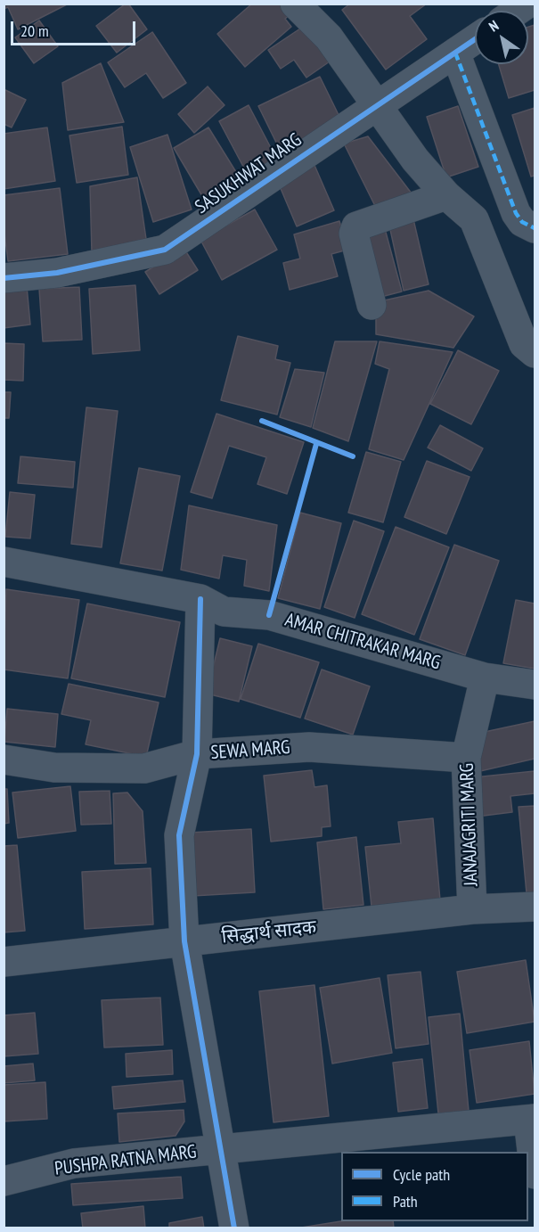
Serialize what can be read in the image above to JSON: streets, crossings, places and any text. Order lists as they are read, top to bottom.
{
  "streets": {
    "street": [
      "SASUKHWAT MARG",
      "AMAR CHITRAKAR MARG",
      "SEWA MARG",
      "JANAJAGRITI MARG",
      "सिद्धार्थ सादक",
      "PUSHPA RATNA MARG"
    ]
  },
  "crossings": [
    ["AMAR CHITRAKAR MARG", "JANAJAGRITI MARG"],
    ["SEWA MARG", "JANAJAGRITI MARG"],
    ["JANAJAGRITI MARG", "सिद्धार्थ सादक"]
  ],
  "legend": ["Cycle path", "Path"],
  "scale_bar": "20 m",
  "north": "top left"
}
